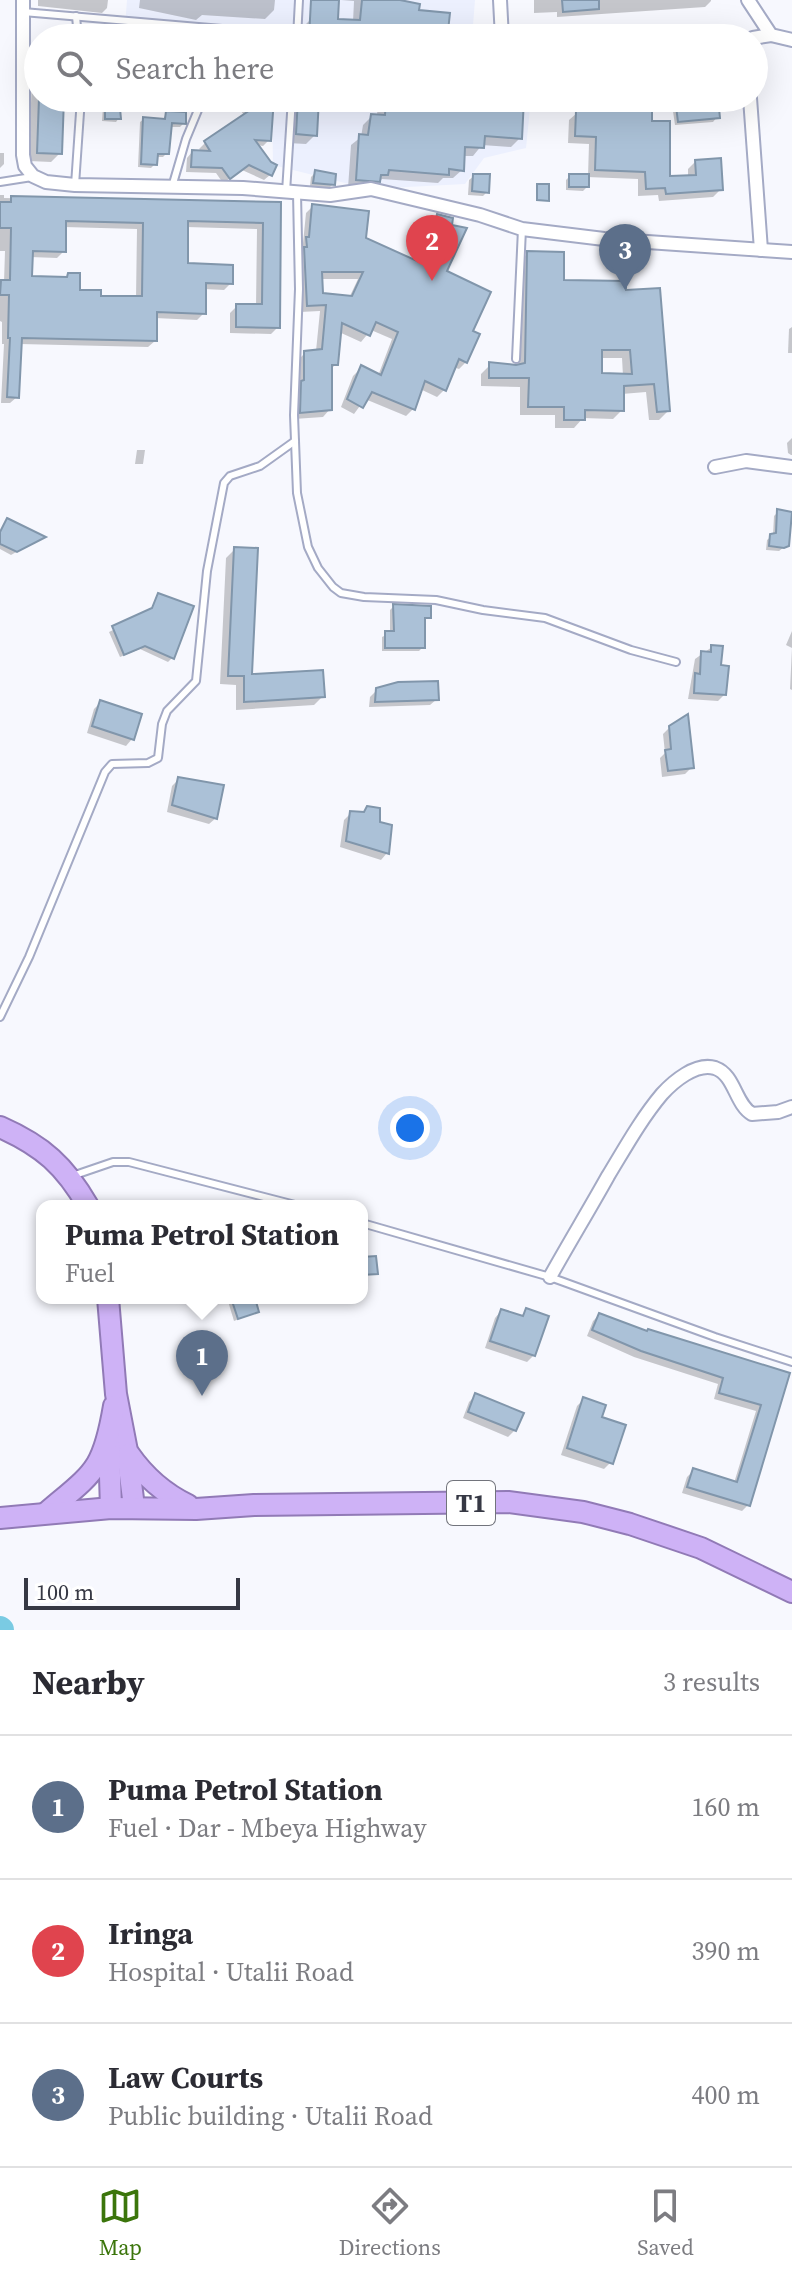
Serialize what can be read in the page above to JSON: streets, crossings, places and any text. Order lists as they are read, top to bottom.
{
  "streets": {
    "highway": ["T1"]
  },
  "scale_bar": "100 m",
  "page": {
    "search": "Search here",
    "pins": ["2", "3", "1"],
    "popup": ["Puma Petrol Station", "Fuel"],
    "scale": "100 m",
    "heading": ["Nearby", "3 results"],
    "list": [
      {
        "mark": "1",
        "name": "Puma Petrol Station",
        "note": "Fuel · Dar - Mbeya Highway",
        "value": "160 m"
      },
      {
        "mark": "2",
        "name": "Iringa",
        "note": "Hospital · Utalii Road",
        "value": "390 m"
      },
      {
        "mark": "3",
        "name": "Law Courts",
        "note": "Public building · Utalii Road",
        "value": "400 m"
      }
    ],
    "nav": ["Map", "Directions", "Saved"]
  }
}
